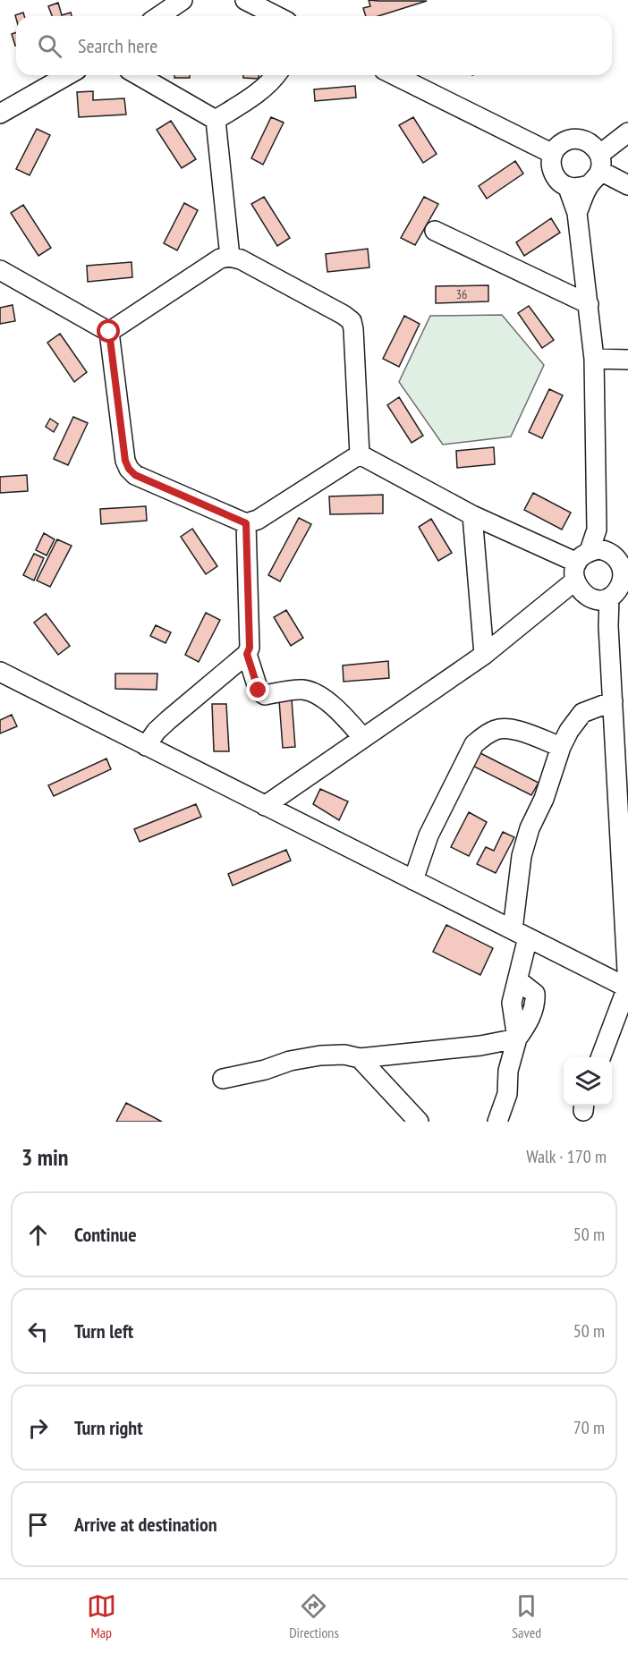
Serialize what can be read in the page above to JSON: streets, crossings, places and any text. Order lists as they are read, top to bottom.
{
  "house_numbers": ["36"],
  "page": {
    "search": "Search here",
    "heading": ["3 min", "Walk · 170 m"],
    "list": [
      ["Continue", "50 m"],
      ["Turn left", "50 m"],
      ["Turn right", "70 m"],
      "Arrive at destination"
    ],
    "nav": ["Map", "Directions", "Saved"]
  }
}
